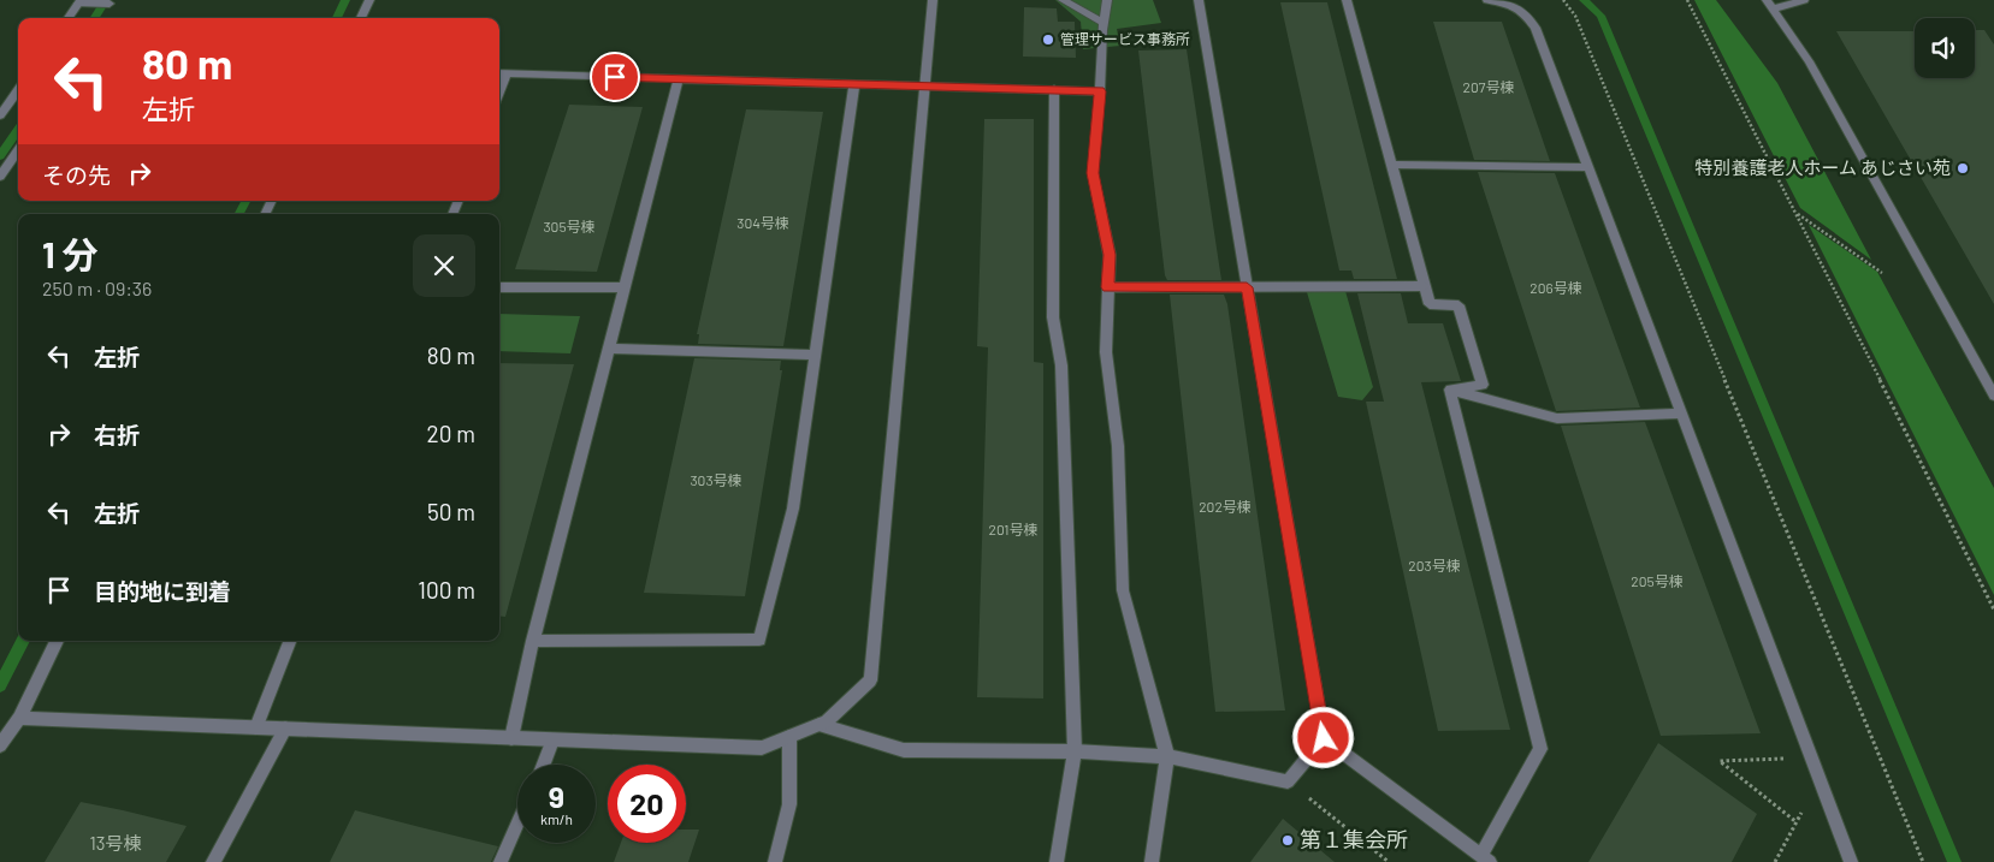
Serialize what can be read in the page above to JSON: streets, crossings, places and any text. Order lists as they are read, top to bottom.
{
  "places": ["管理サービス事務所", "特別養護老人ホーム あじさい苑", "第１集会所"],
  "house_numbers": [
    "207号棟",
    "304号棟",
    "305号棟",
    "206号棟",
    "303号棟",
    "202号棟",
    "201号棟",
    "203号棟",
    "205号棟",
    "13号棟"
  ],
  "page": {
    "turn": ["80 m", "左折"],
    "then": "その先",
    "heading": ["1 分", "250 m · 09:36"],
    "list": [
      {
        "name": "左折",
        "value": "80 m"
      },
      {
        "name": "右折",
        "value": "20 m"
      },
      {
        "name": "左折",
        "value": "50 m"
      },
      {
        "name": "目的地に到着",
        "value": "100 m"
      }
    ],
    "speed": "9 km/h",
    "limit": "20"
  }
}
